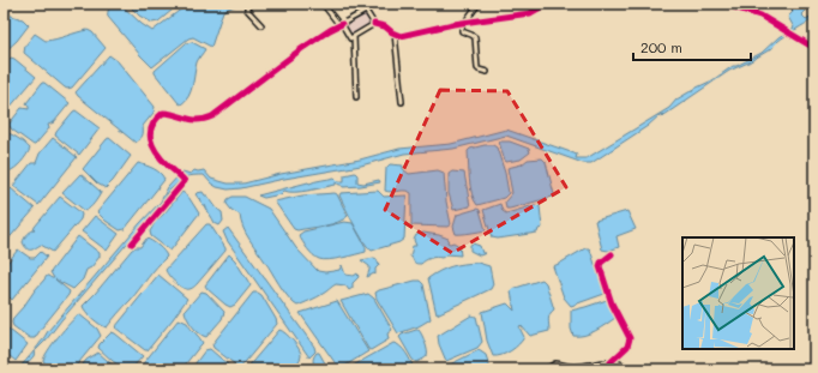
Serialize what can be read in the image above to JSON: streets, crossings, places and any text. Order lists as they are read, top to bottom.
{
  "scale_bar": "200 m"
}
